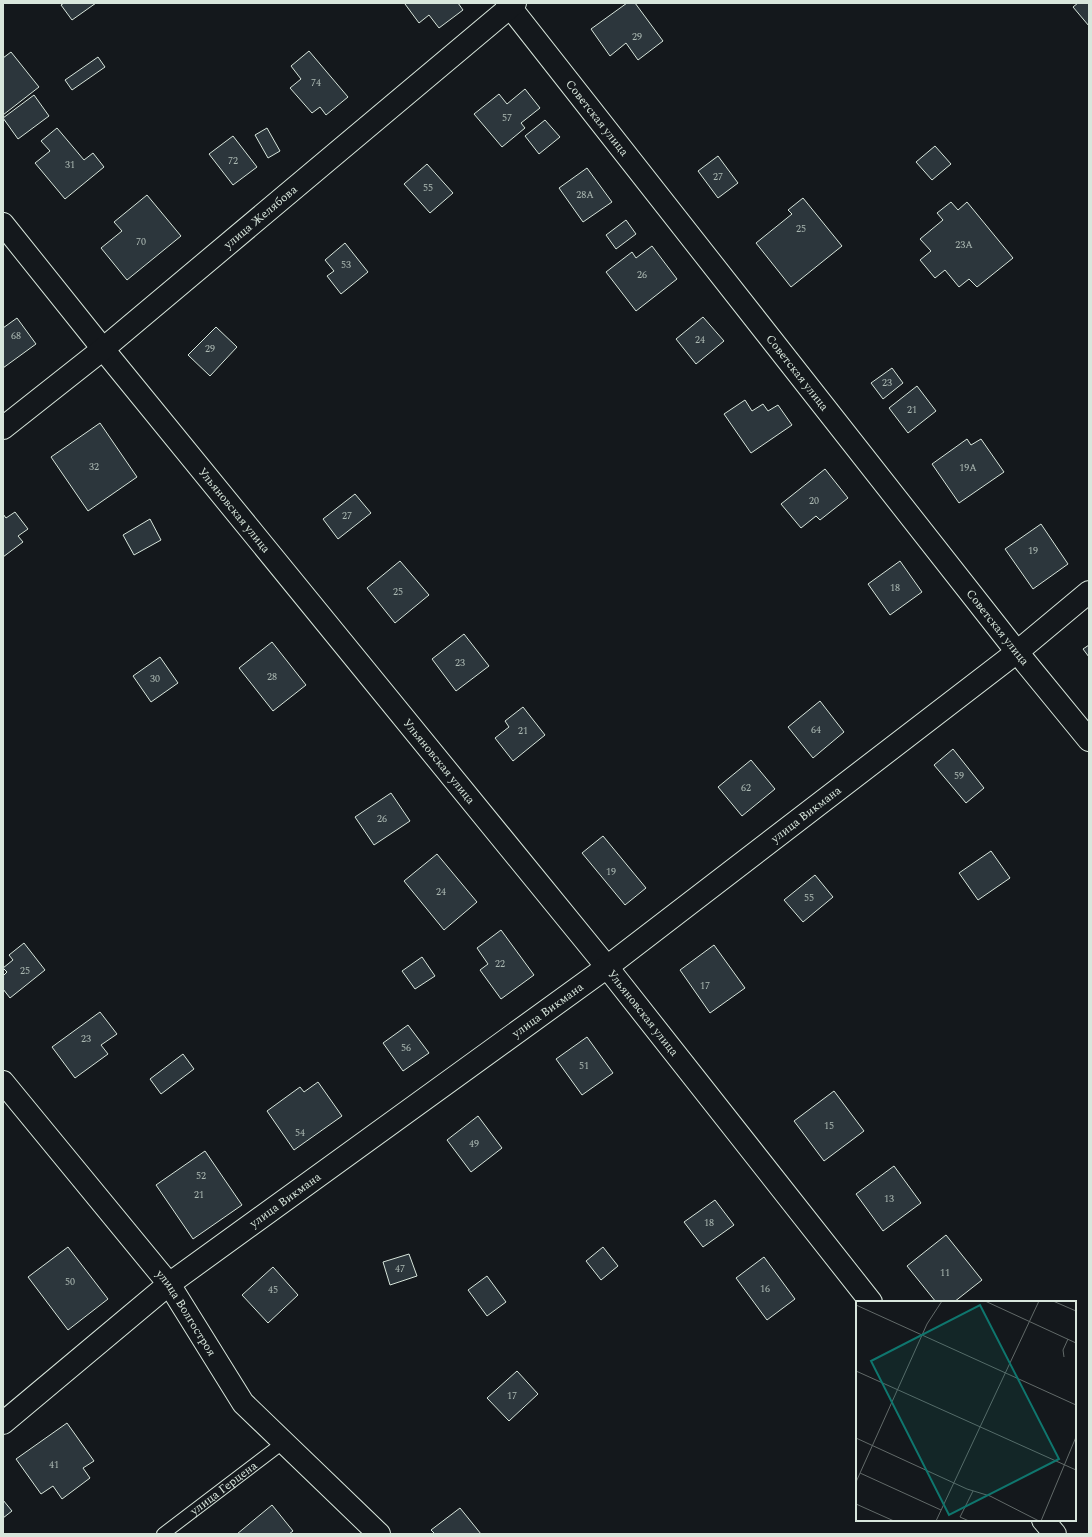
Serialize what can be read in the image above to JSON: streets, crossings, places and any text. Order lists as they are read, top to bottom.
{
  "streets": {
    "street": [
      "Советская улица",
      "улица Желябова",
      "Ульяновская улица",
      "улица Викмана",
      "улица Волгостроя"
    ],
    "lane": ["улица Герцена"]
  },
  "crossings": [
    ["Советская улица", "улица Желябова"],
    ["Советская улица", "улица Викмана"],
    ["улица Желябова", "Ульяновская улица"],
    ["Ульяновская улица", "улица Викмана"],
    ["улица Викмана", "улица Волгостроя"],
    ["улица Волгостроя", "улица Герцена"]
  ],
  "house_numbers": [
    "29",
    "74",
    "57",
    "72",
    "31",
    "27",
    "55",
    "28А",
    "25",
    "70",
    "23А",
    "53",
    "26",
    "68",
    "24",
    "29",
    "23",
    "21",
    "32",
    "19А",
    "20",
    "27",
    "19",
    "18",
    "25",
    "23",
    "28",
    "30",
    "64",
    "21",
    "59",
    "62",
    "26",
    "19",
    "24",
    "55",
    "22",
    "25",
    "17",
    "23",
    "56",
    "51",
    "15",
    "54",
    "49",
    "52",
    "21",
    "13",
    "18",
    "47",
    "11",
    "50",
    "16",
    "45",
    "17",
    "41"
  ]
}
